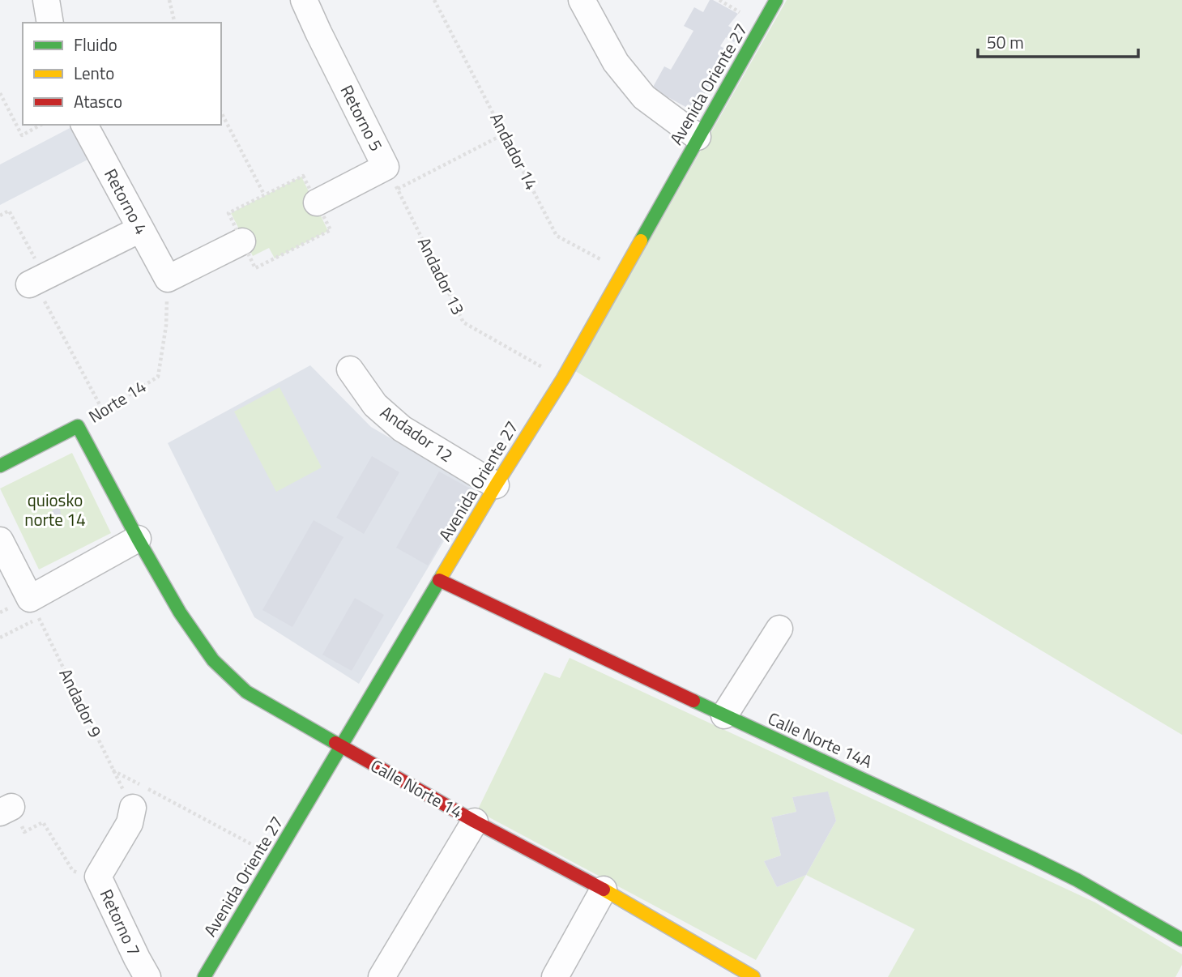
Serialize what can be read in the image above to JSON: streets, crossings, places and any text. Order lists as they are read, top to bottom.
{
  "streets": {
    "street": [
      "Avenida Oriente 27",
      "Retorno 5",
      "Retorno 4",
      "Andador 12",
      "Calle Norte 14A",
      "Calle Norte 14",
      "Retorno 7"
    ],
    "path": [
      "Andador 14",
      "Andador 13",
      "Norte 14",
      "Andador 9"
    ]
  },
  "crossings": [
    ["Avenida Oriente 27", "Andador 14"],
    ["Avenida Oriente 27", "Andador 13"],
    ["Avenida Oriente 27", "Andador 12"],
    ["Avenida Oriente 27", "Calle Norte 14A"],
    ["Avenida Oriente 27", "Calle Norte 14"],
    ["Andador 14", "Andador 13"],
    ["Retorno 4", "Norte 14"],
    ["Norte 14", "Calle Norte 14"],
    ["Andador 9", "Retorno 7"]
  ],
  "parks": ["quiosko norte 14"],
  "legend": ["Fluido", "Lento", "Atasco"],
  "scale_bar": "50 m"
}
